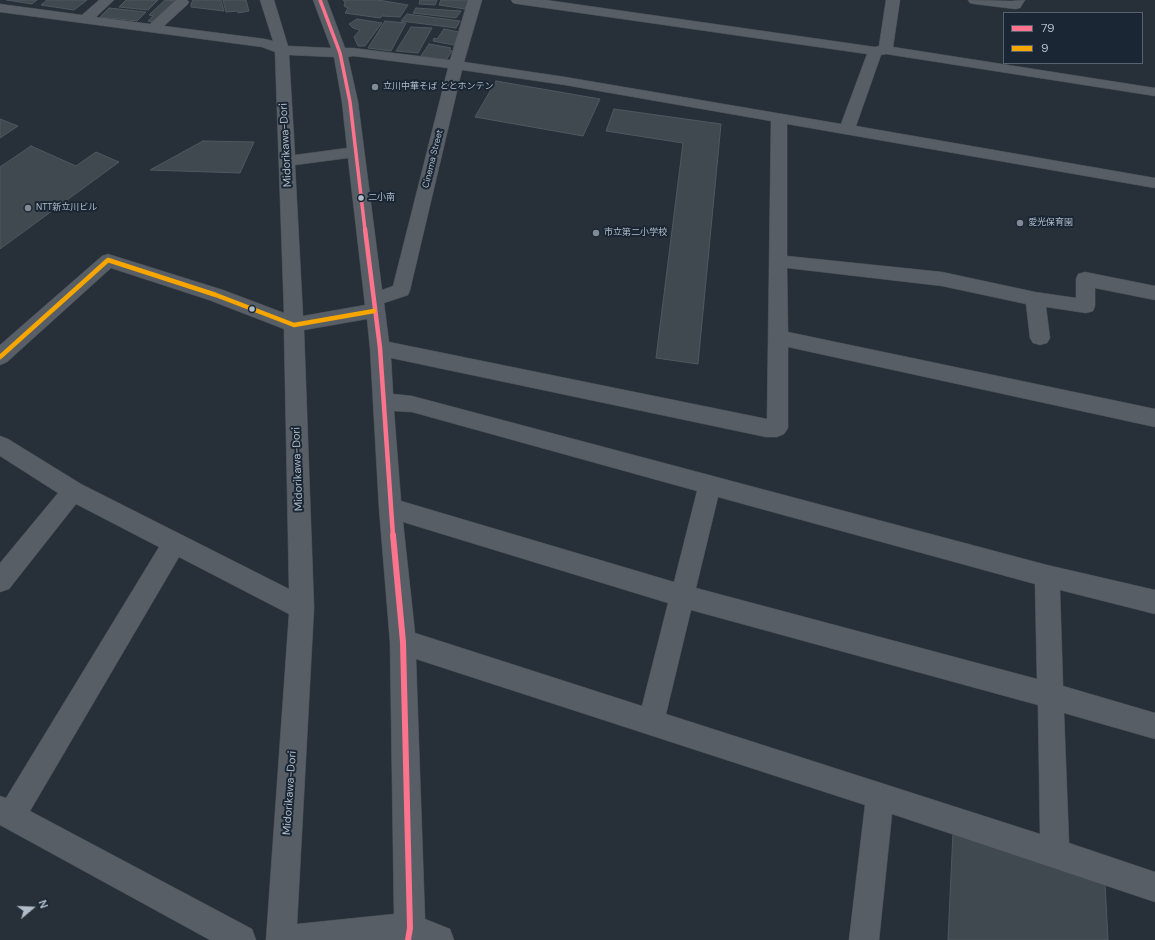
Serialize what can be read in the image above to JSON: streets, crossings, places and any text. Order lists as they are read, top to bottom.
{
  "streets": {
    "street": ["Midorikawa-Dori", "Cinema Street"]
  },
  "places": [
    "立川中華そば ととホンテン",
    "二小南",
    "NTT新立川ビル",
    "愛光保育園",
    "市立第二小学校"
  ],
  "lines": ["transit line 79", "transit line 9"],
  "legend": ["79", "9"],
  "north": "right"
}
